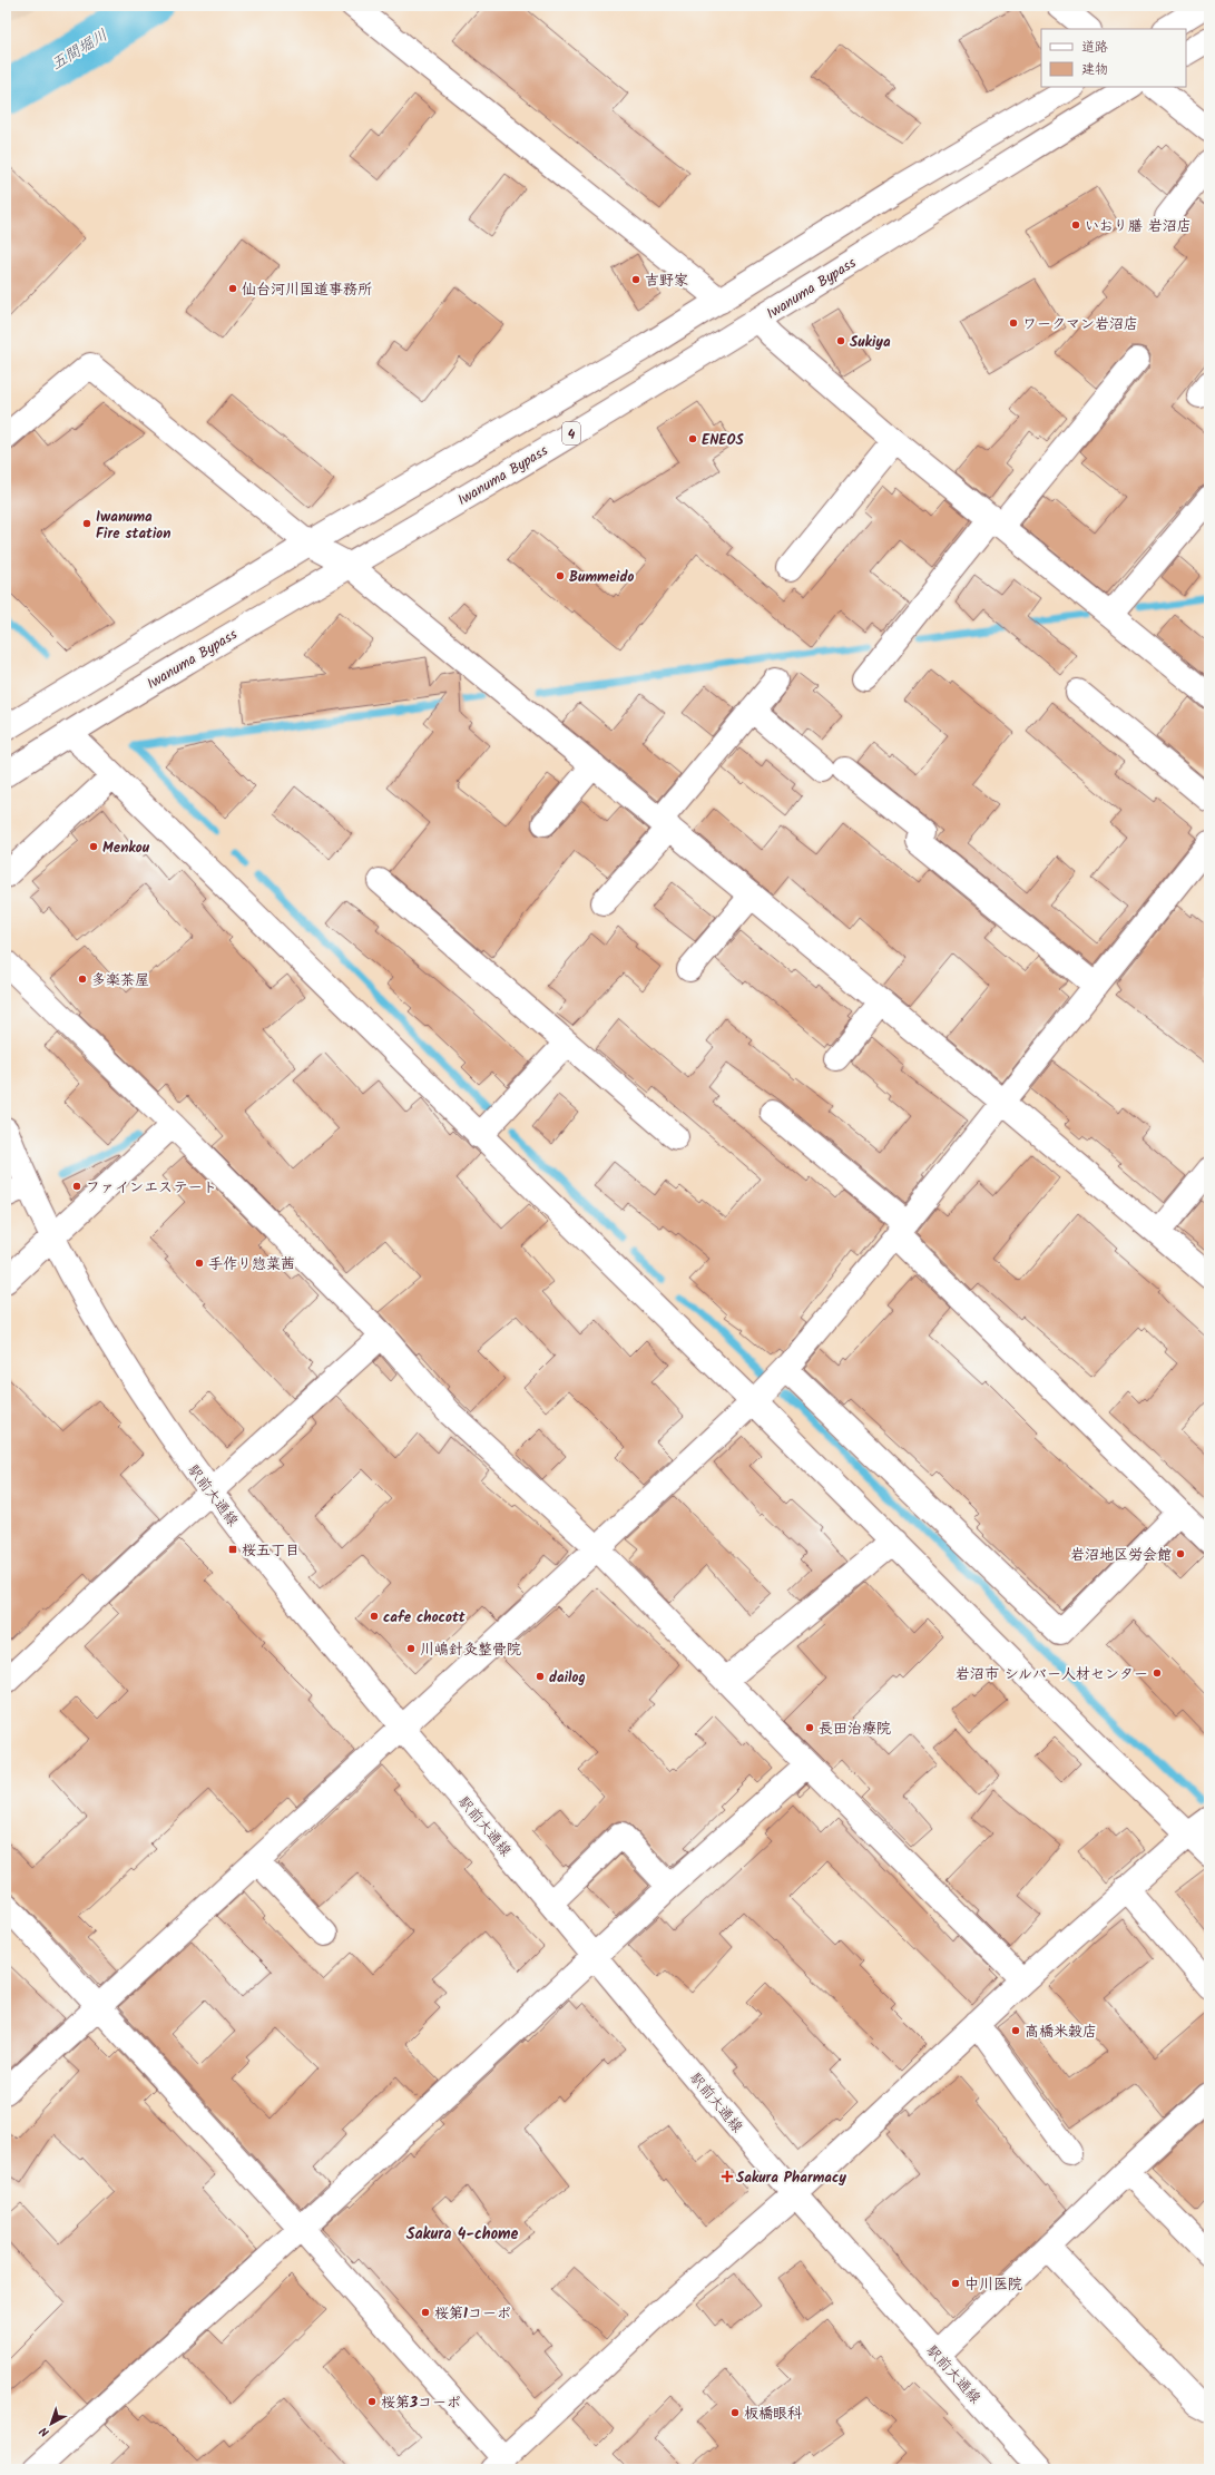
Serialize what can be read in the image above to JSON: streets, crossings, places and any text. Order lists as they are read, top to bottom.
{
  "streets": {
    "main road": ["Iwanuma Bypass", "4", "駅前大通線"]
  },
  "districts": ["Sakura 4-chome"],
  "water": ["五間堀川"],
  "places": {
    "other": [
      "いおり膳 岩沼店",
      "吉野家",
      "仙台河川国道事務所",
      "ワークマン岩沼店",
      "Sukiya",
      "ENEOS",
      "Iwanuma Fire station",
      "Bummeido",
      "Menkou",
      "多楽茶屋",
      "ファインエステート",
      "手作り惣菜茜",
      "岩沼地区労会館",
      "cafe chocott",
      "川嶋針灸整骨院",
      "岩沼市 シルバー人材センター",
      "dailog",
      "長田治療院",
      "高橋米穀店",
      "中川医院",
      "桜第1コーポ",
      "桜第3コーポ",
      "板橋眼科"
    ],
    "transit": ["桜五丁目"],
    "health": ["Sakura Pharmacy"]
  },
  "legend": ["道路", "建物"],
  "north": "bottom left"
}
